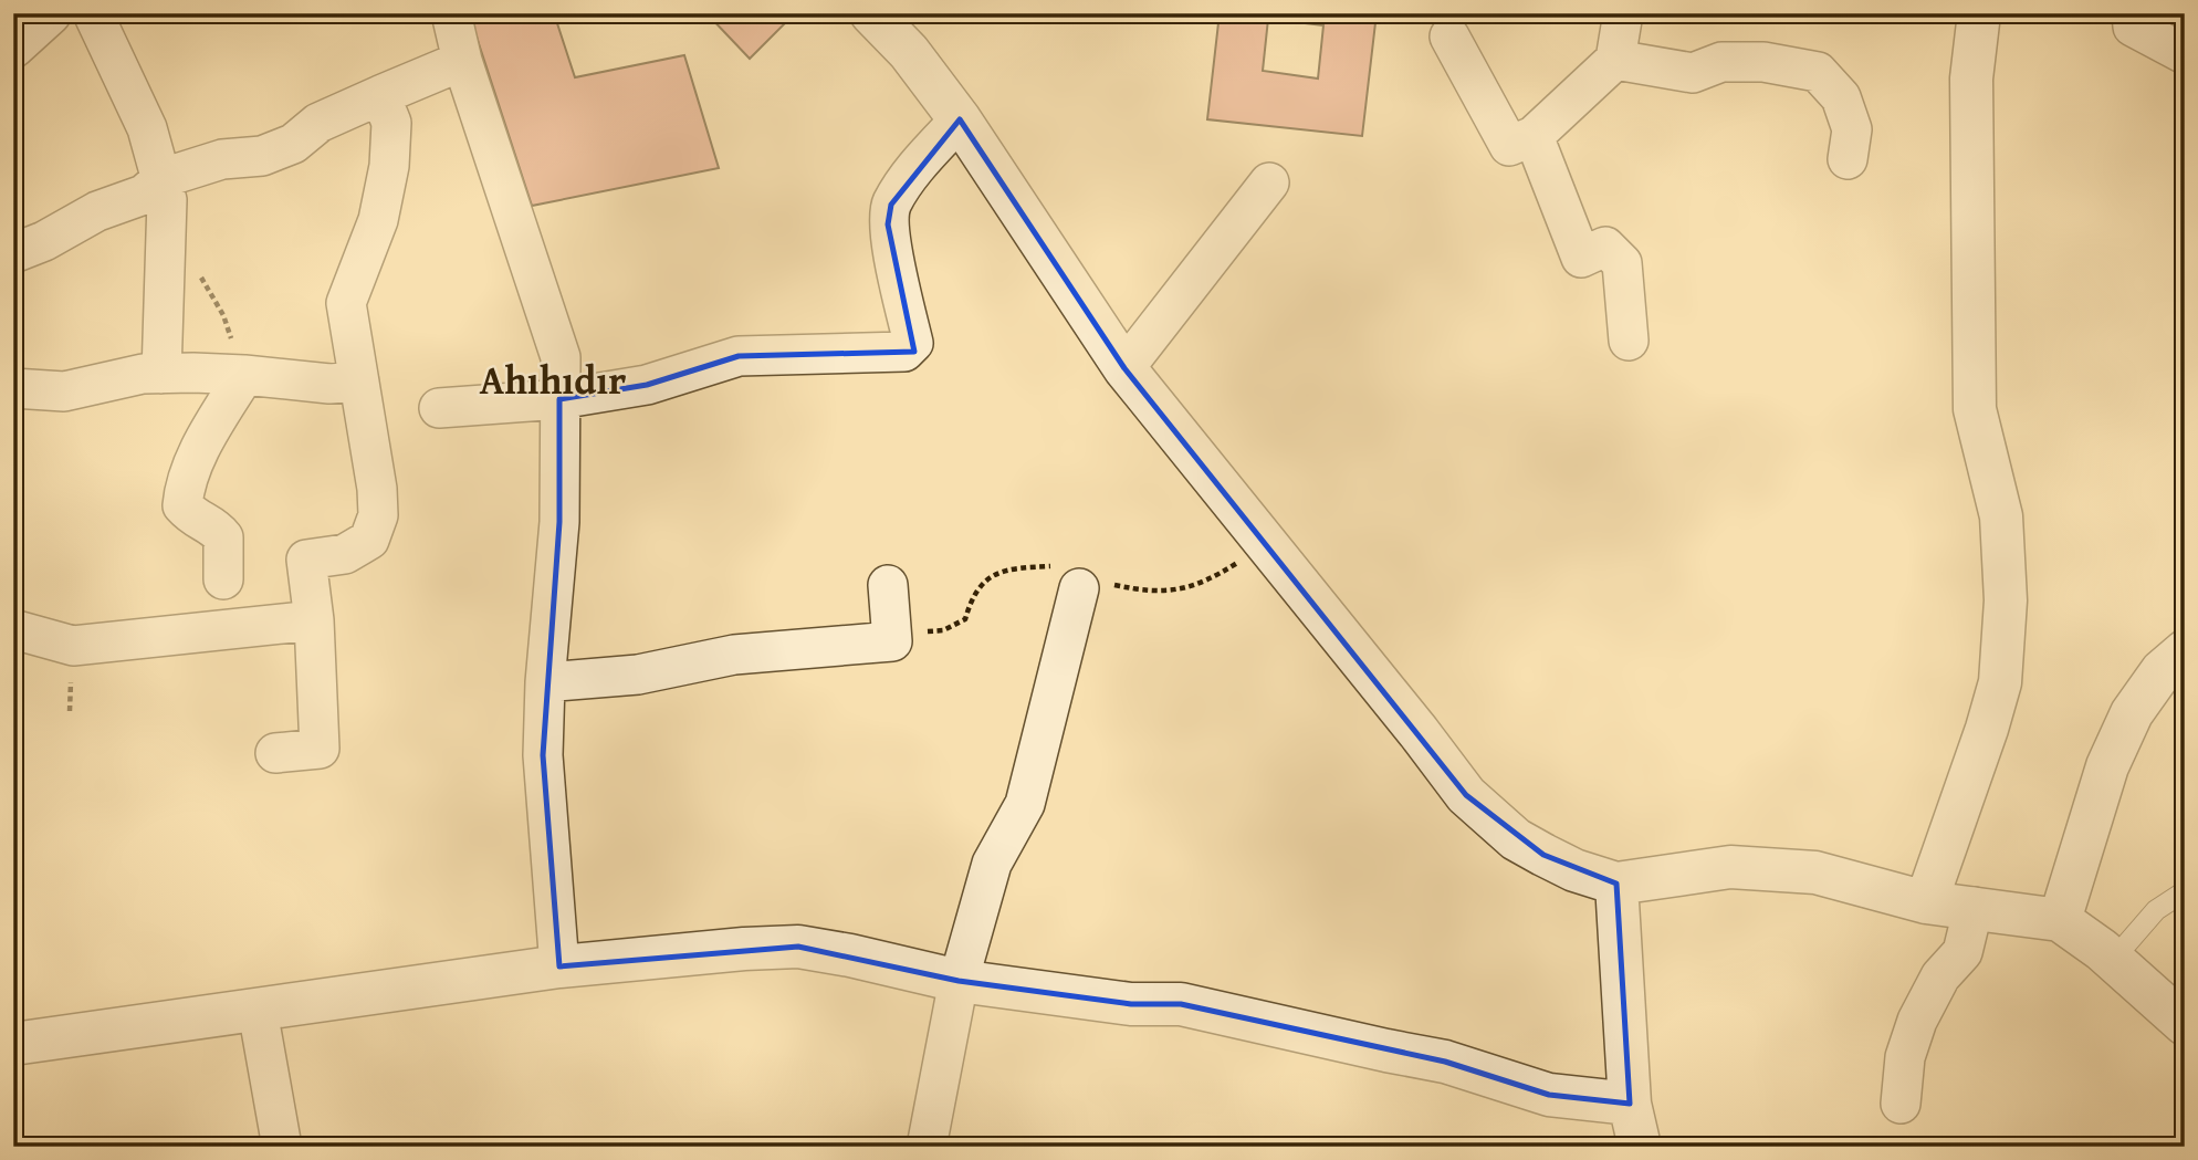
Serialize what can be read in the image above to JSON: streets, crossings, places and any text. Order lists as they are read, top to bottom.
{
  "districts": ["Ahıhıdır"]
}
